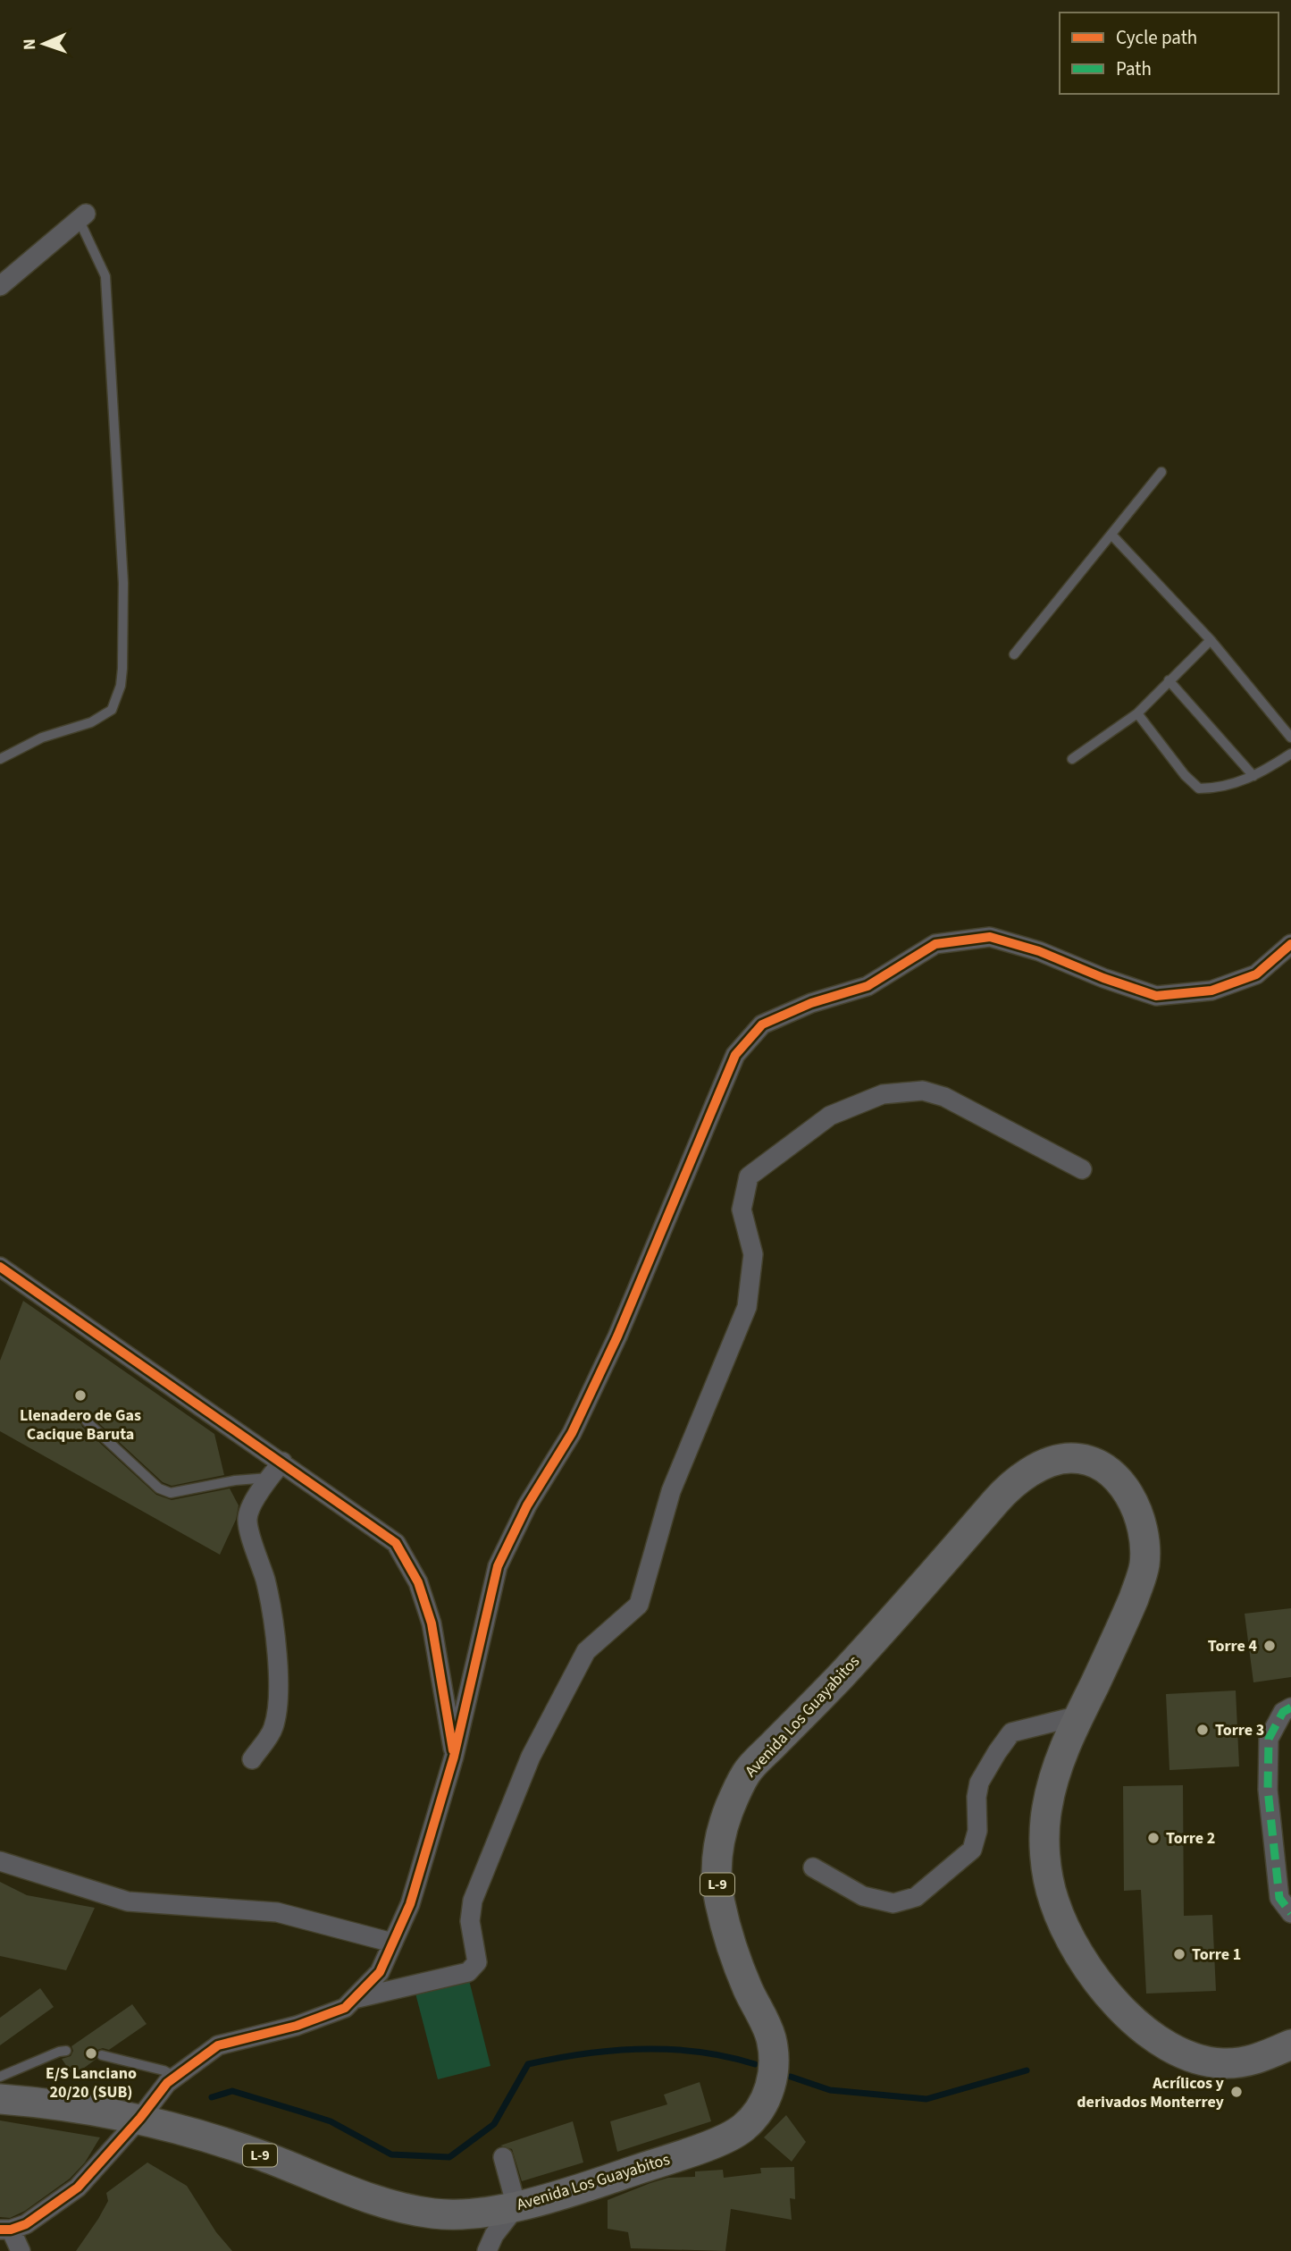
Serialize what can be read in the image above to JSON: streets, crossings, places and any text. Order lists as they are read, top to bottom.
{
  "streets": {
    "main road": ["Avenida Los Guayabitos", "L-9"]
  },
  "places": [
    "Llenadero de Gas Cacique Baruta",
    "Torre 4",
    "Torre 3",
    "Torre 2",
    "Torre 1",
    "E/S Lanciano 20/20 (SUB)",
    "Acrílicos y derivados Monterrey"
  ],
  "legend": ["Cycle path", "Path"],
  "north": "left"
}
